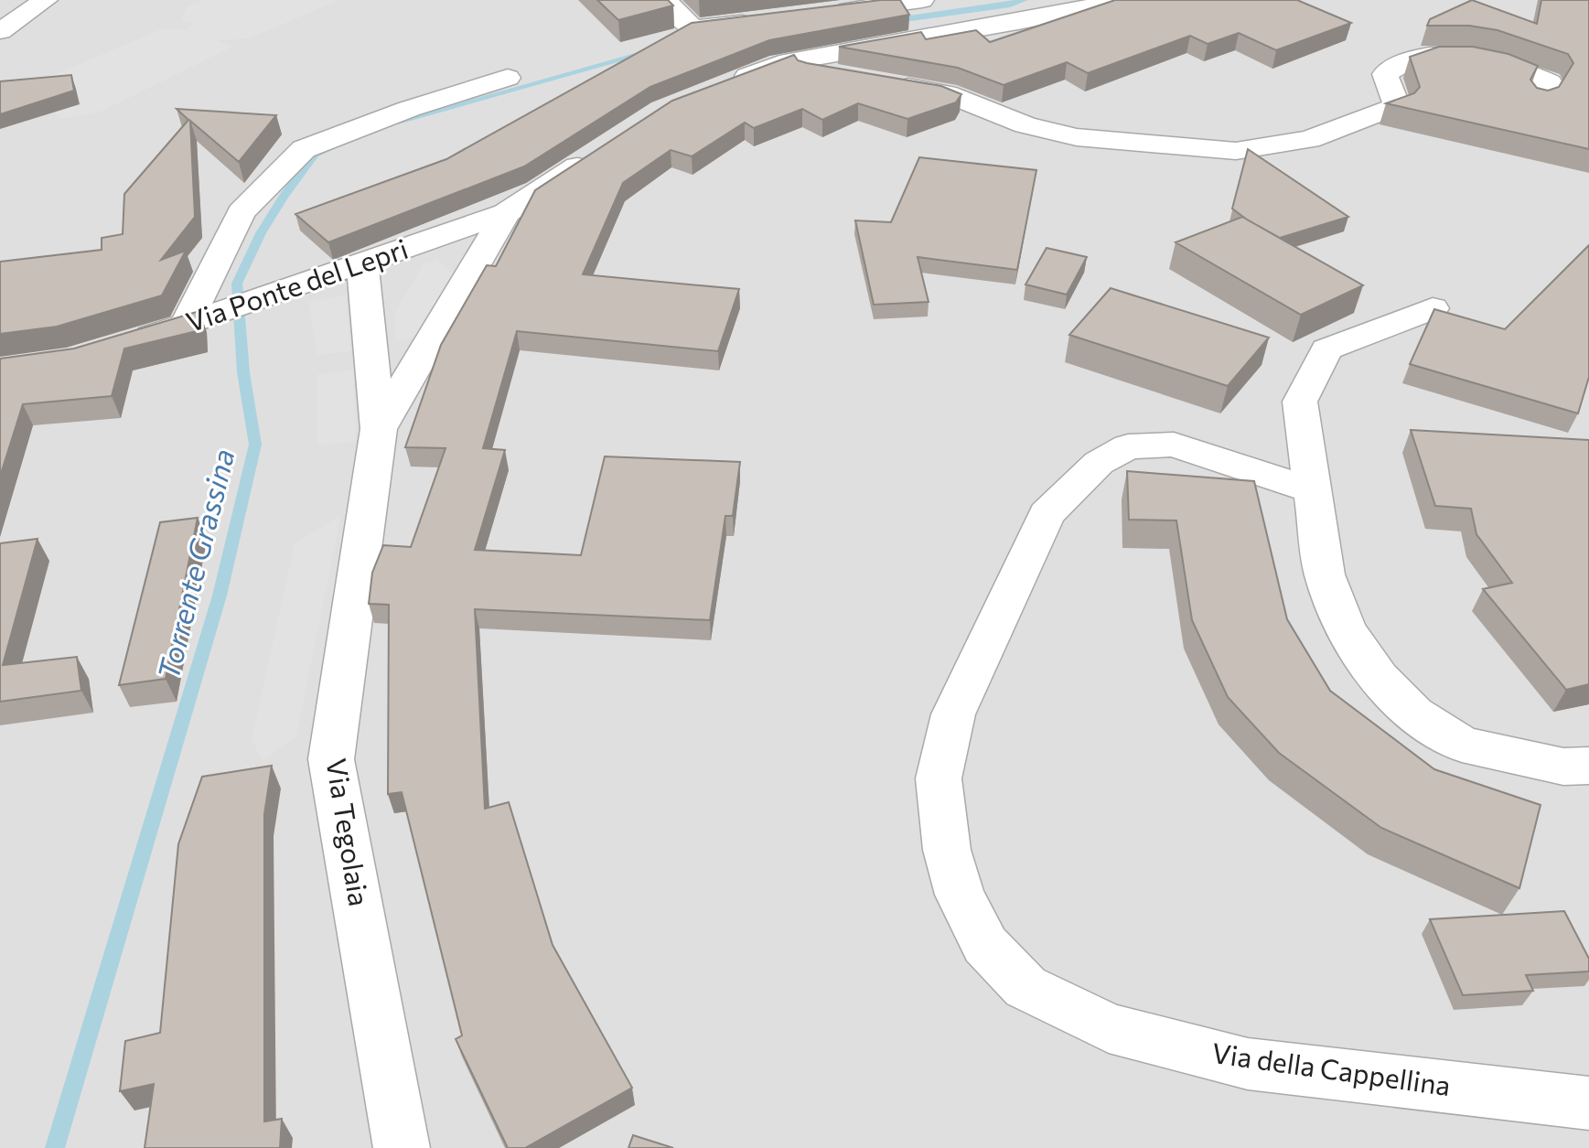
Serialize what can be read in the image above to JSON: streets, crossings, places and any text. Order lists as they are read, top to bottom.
{
  "streets": {
    "street": ["Via Ponte del Lepri", "Via Tegolaia", "Via della Cappellina"]
  },
  "crossings": [
    ["Via Ponte del Lepri", "Via Tegolaia"]
  ],
  "water": ["Torrente Grassina"]
}
